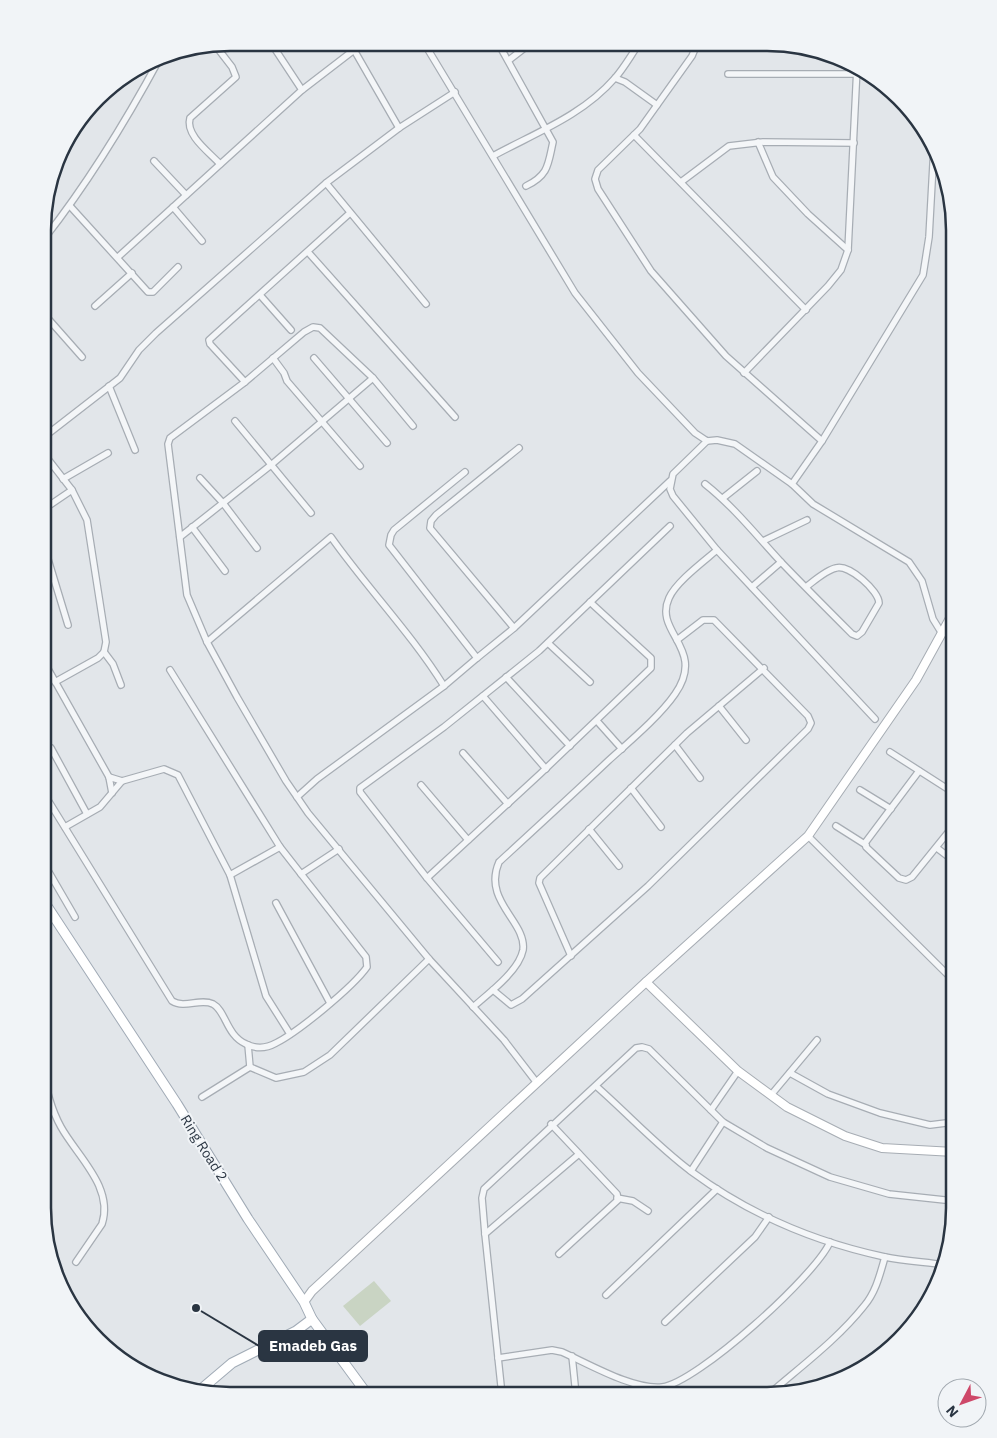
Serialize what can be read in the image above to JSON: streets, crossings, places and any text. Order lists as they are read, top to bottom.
{
  "streets": {
    "main road": ["Ring Road 2"]
  },
  "places": ["Emadeb Gas"],
  "north": "bottom left"
}
